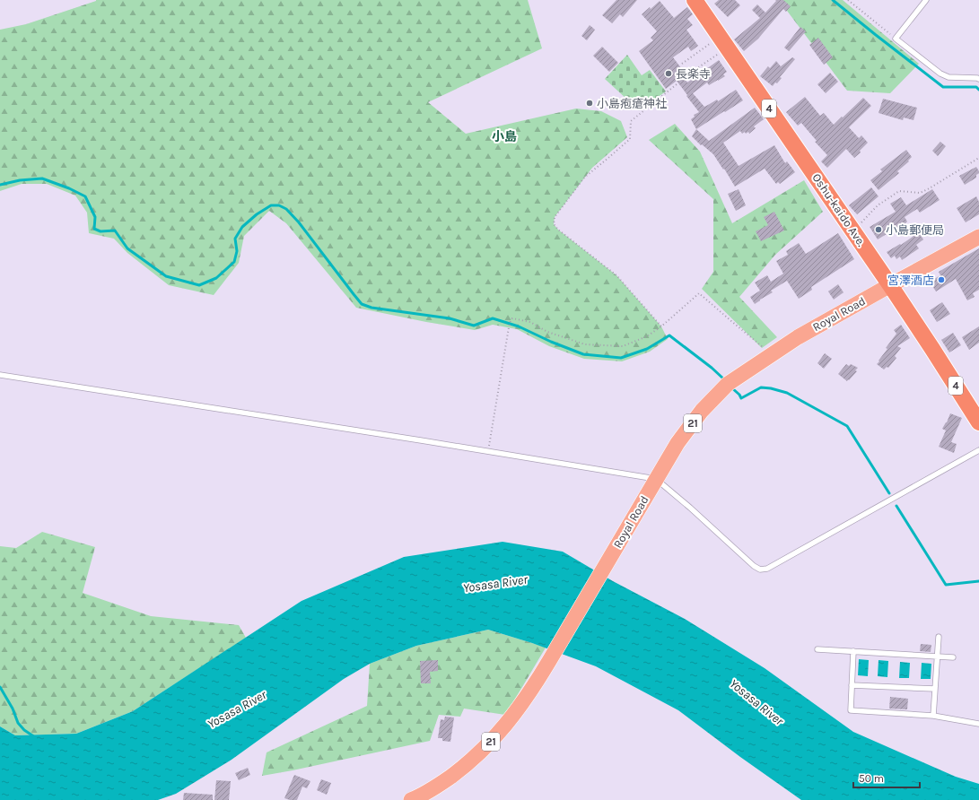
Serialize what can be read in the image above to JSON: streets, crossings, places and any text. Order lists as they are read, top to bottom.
{
  "streets": {
    "highway": ["4", "Oshu-kaido Ave."],
    "main road": ["Royal Road", "21"]
  },
  "crossings": [
    ["Oshu-kaido Ave.", "Royal Road"]
  ],
  "districts": ["小島"],
  "water": ["Yosasa River"],
  "places": [
    "長楽寺",
    "小島疱瘡神社",
    "小島郵便局",
    "宮澤酒店"
  ],
  "scale_bar": "50 m"
}
